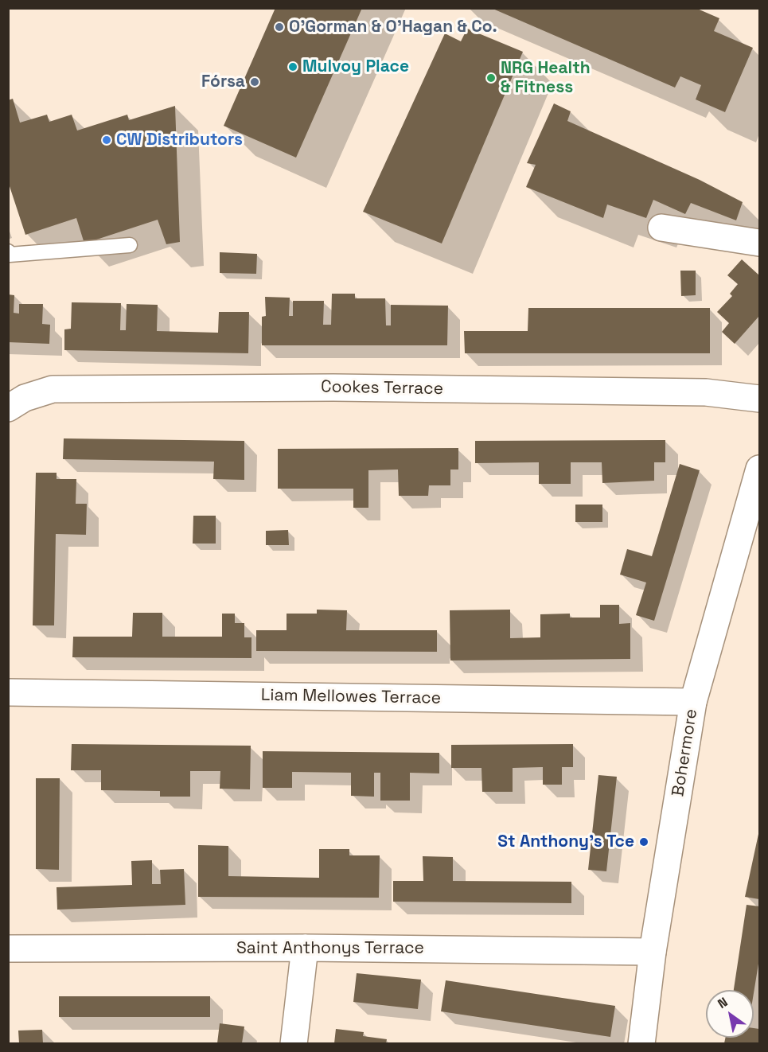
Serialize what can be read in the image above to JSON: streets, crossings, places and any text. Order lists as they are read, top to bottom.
{
  "streets": {
    "street": [
      "Cookes Terrace",
      "Liam Mellowes Terrace",
      "Bohermore",
      "Saint Anthonys Terrace"
    ]
  },
  "crossings": [
    ["Liam Mellowes Terrace", "Bohermore"],
    ["Bohermore", "Saint Anthonys Terrace"]
  ],
  "places": [
    "O'Gorman & O'Hagan & Co.",
    "Mulvoy Place",
    "NRG Health & Fitness",
    "Fórsa",
    "CW Distributors",
    "St Anthony's Tce"
  ],
  "north": "top left"
}
